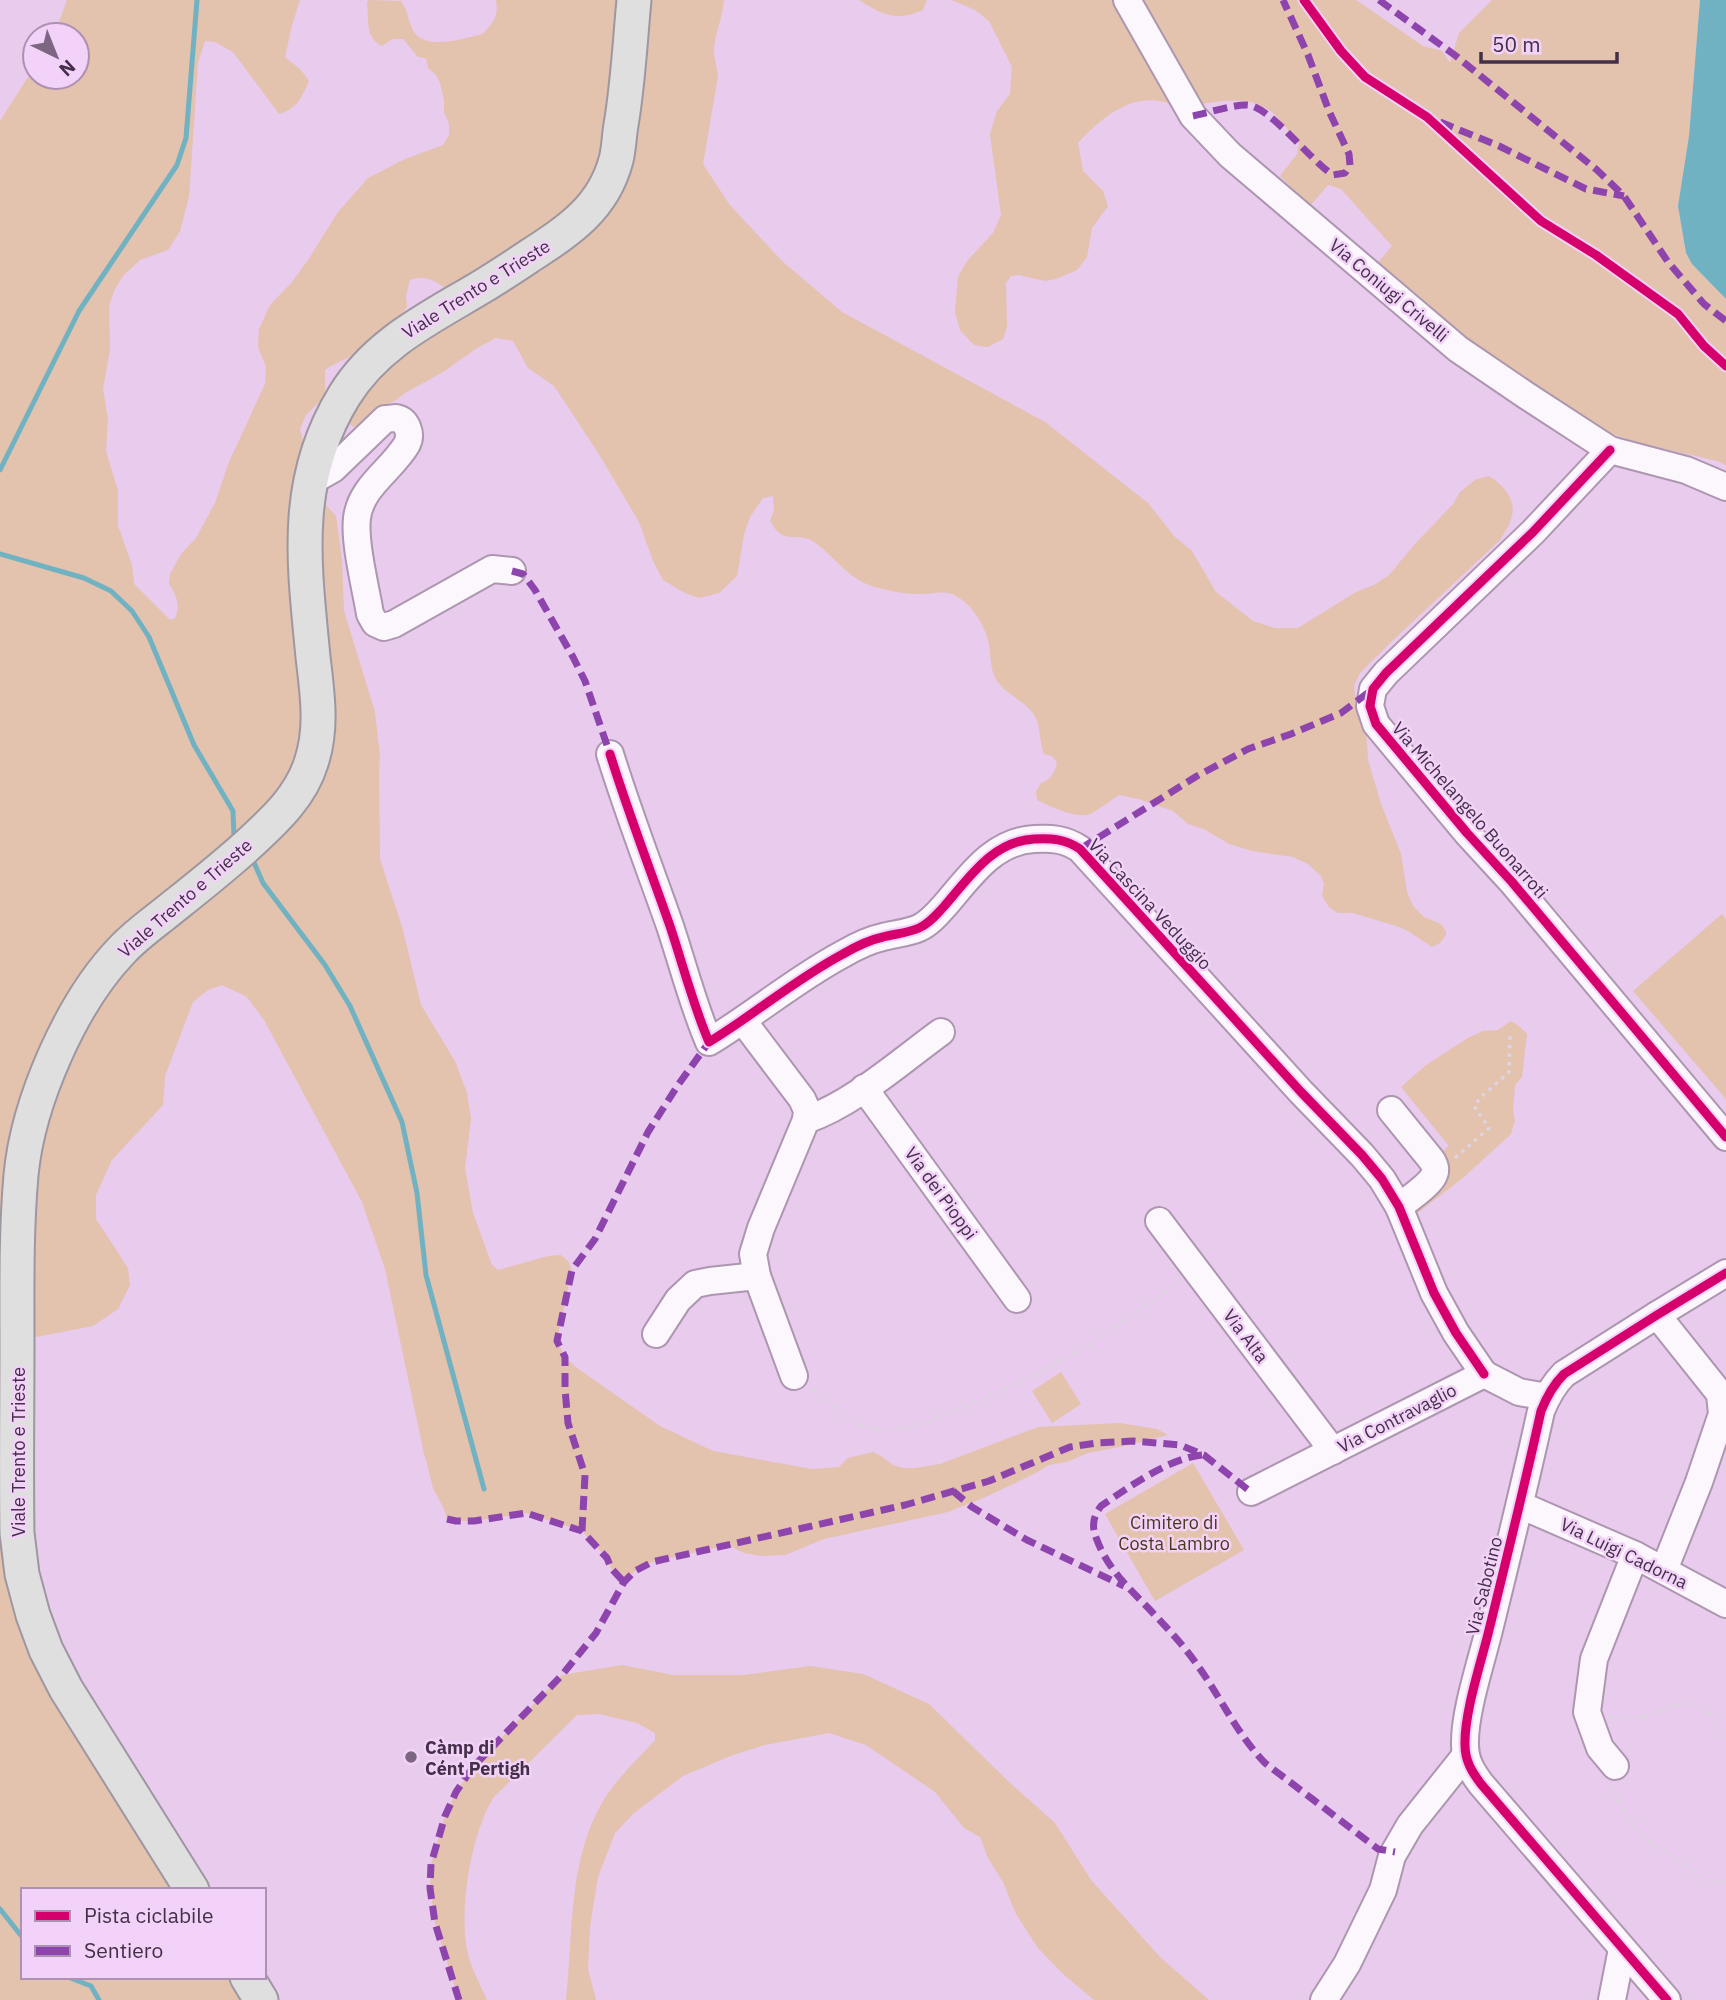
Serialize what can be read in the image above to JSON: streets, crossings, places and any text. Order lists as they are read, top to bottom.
{
  "streets": {
    "main road": ["Viale Trento e Trieste"],
    "street": [
      "Via Coniugi Crivelli",
      "Via Michelangelo Buonarroti",
      "Via Cascina Veduggio",
      "Via dei Pioppi",
      "Via Alta",
      "Via Contravaglio",
      "Via Luigi Cadorna",
      "Via Sabotino"
    ]
  },
  "crossings": [
    ["Via Coniugi Crivelli", "Via Michelangelo Buonarroti"],
    ["Via Cascina Veduggio", "Via Contravaglio"],
    ["Via Alta", "Via Contravaglio"],
    ["Via Luigi Cadorna", "Via Sabotino"]
  ],
  "parks": ["Cimitero di Costa Lambro"],
  "places": ["Càmp di Cént Pertigh"],
  "legend": ["Pista ciclabile", "Sentiero"],
  "scale_bar": "50 m",
  "north": "bottom right"
}
